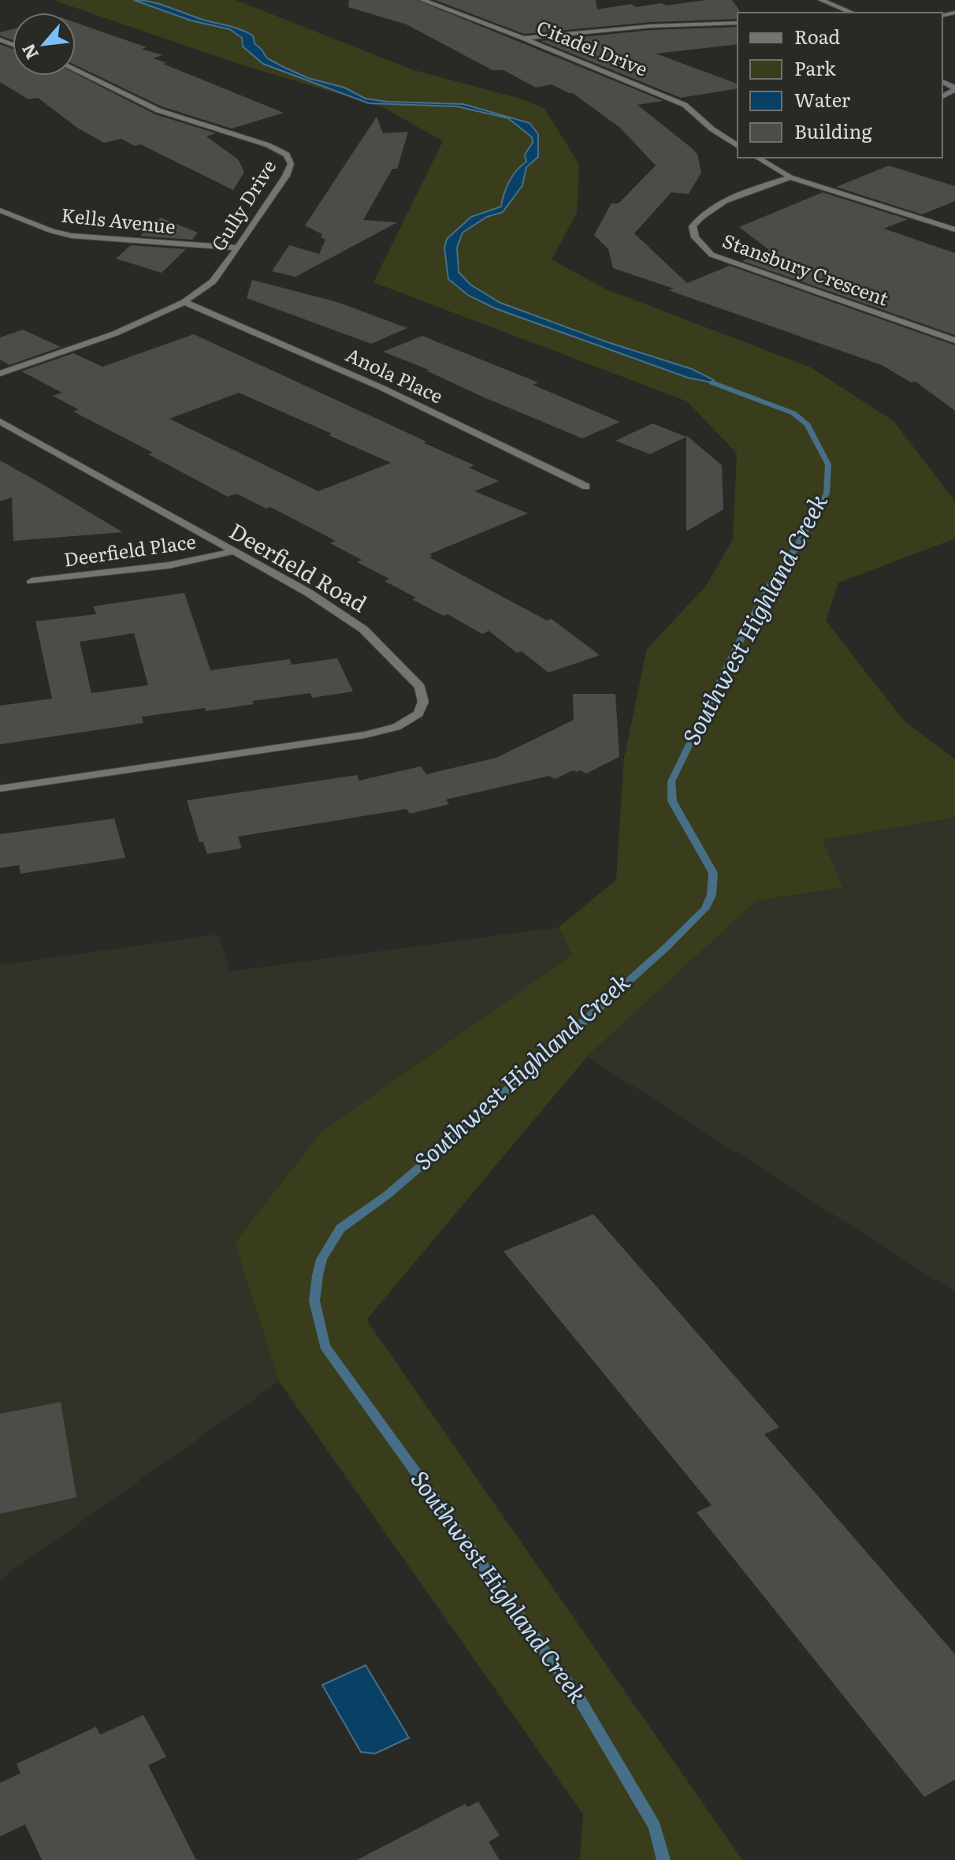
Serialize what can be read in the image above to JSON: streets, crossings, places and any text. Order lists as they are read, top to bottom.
{
  "streets": {
    "street": [
      "Citadel Drive",
      "Gully Drive",
      "Kells Avenue",
      "Stansbury Crescent",
      "Anola Place",
      "Deerfield Place",
      "Deerfield Road"
    ]
  },
  "crossings": [
    ["Gully Drive", "Kells Avenue"],
    ["Gully Drive", "Anola Place"],
    ["Deerfield Place", "Deerfield Road"]
  ],
  "water": ["Southwest Highland Creek"],
  "legend": [
    "Road",
    "Park",
    "Water",
    "Building"
  ],
  "north": "bottom left"
}
